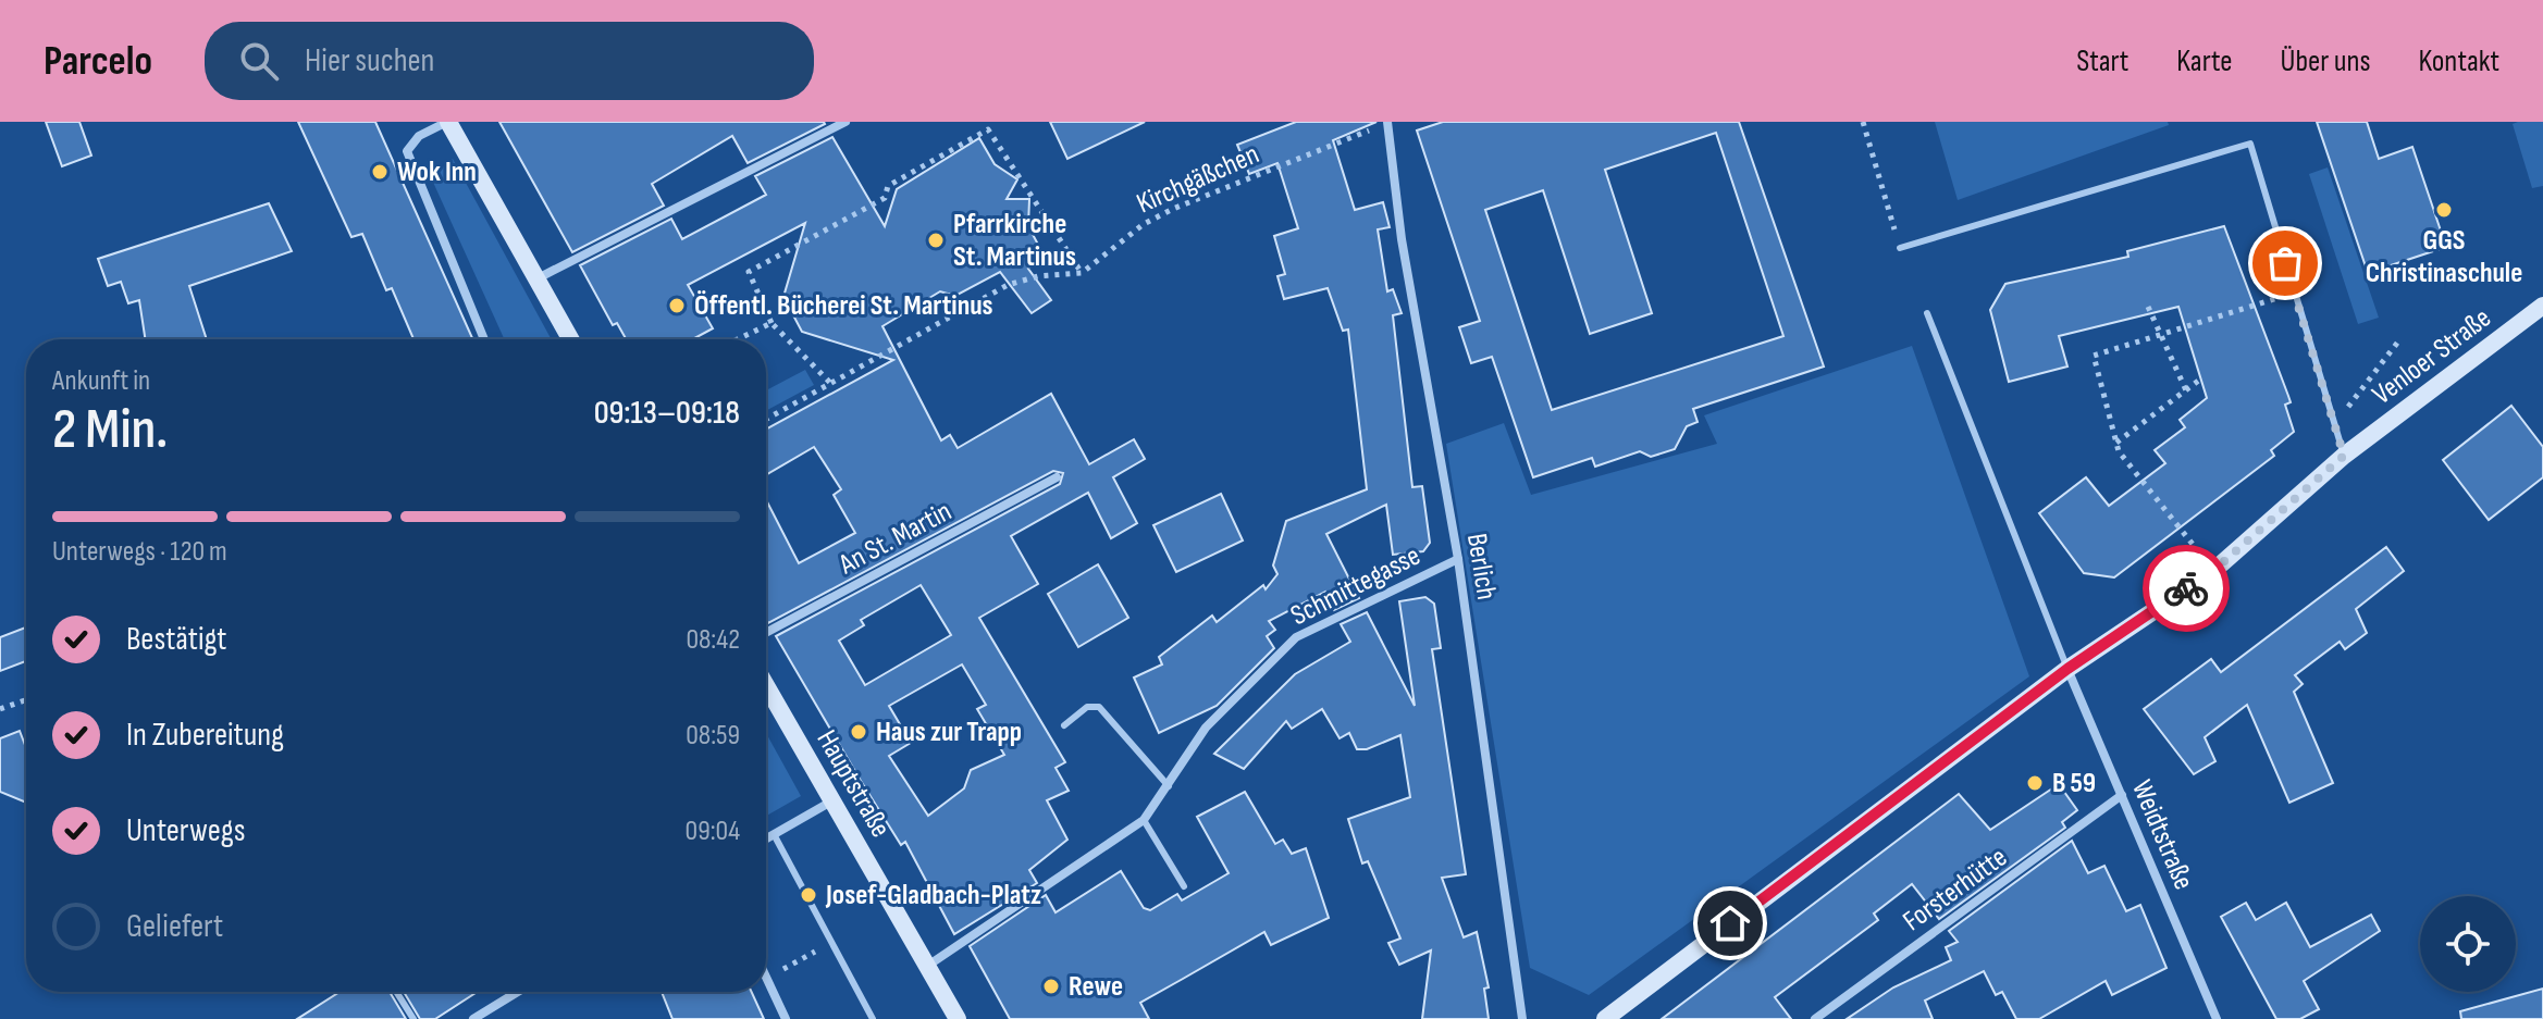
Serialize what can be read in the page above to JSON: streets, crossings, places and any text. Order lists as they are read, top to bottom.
{
  "streets": {
    "street": [
      "Venloer Straße",
      "An St. Martin",
      "Berlich",
      "Schmittegasse",
      "Hauptstraße",
      "Weidtstraße",
      "Forsterhütte"
    ],
    "path": ["Kirchgäßchen"]
  },
  "crossings": [
    ["Kirchgäßchen", "Berlich"],
    ["Venloer Straße", "Weidtstraße"],
    ["Berlich", "Schmittegasse"],
    ["Schmittegasse", "Hauptstraße"],
    ["Weidtstraße", "Forsterhütte"]
  ],
  "places": [
    "Wok Inn",
    "GGS Christinaschule",
    "Pfarrkirche St. Martinus",
    "Öffentl. Bücherei St. Martinus",
    "Haus zur Trapp",
    "B 59",
    "Josef-Gladbach-Platz",
    "Rewe"
  ],
  "page": {
    "header": "Parcelo",
    "search": "Hier suchen",
    "nav": [
      "Start",
      "Karte",
      "Über uns",
      "Kontakt"
    ],
    "heading": ["2 Min.", "Ankunft in", "09:13–09:18"],
    "bar": "Unterwegs · 120 m",
    "list": [
      ["Bestätigt", "08:42"],
      ["In Zubereitung", "08:59"],
      ["Unterwegs", "09:04"],
      "Geliefert"
    ]
  }
}
